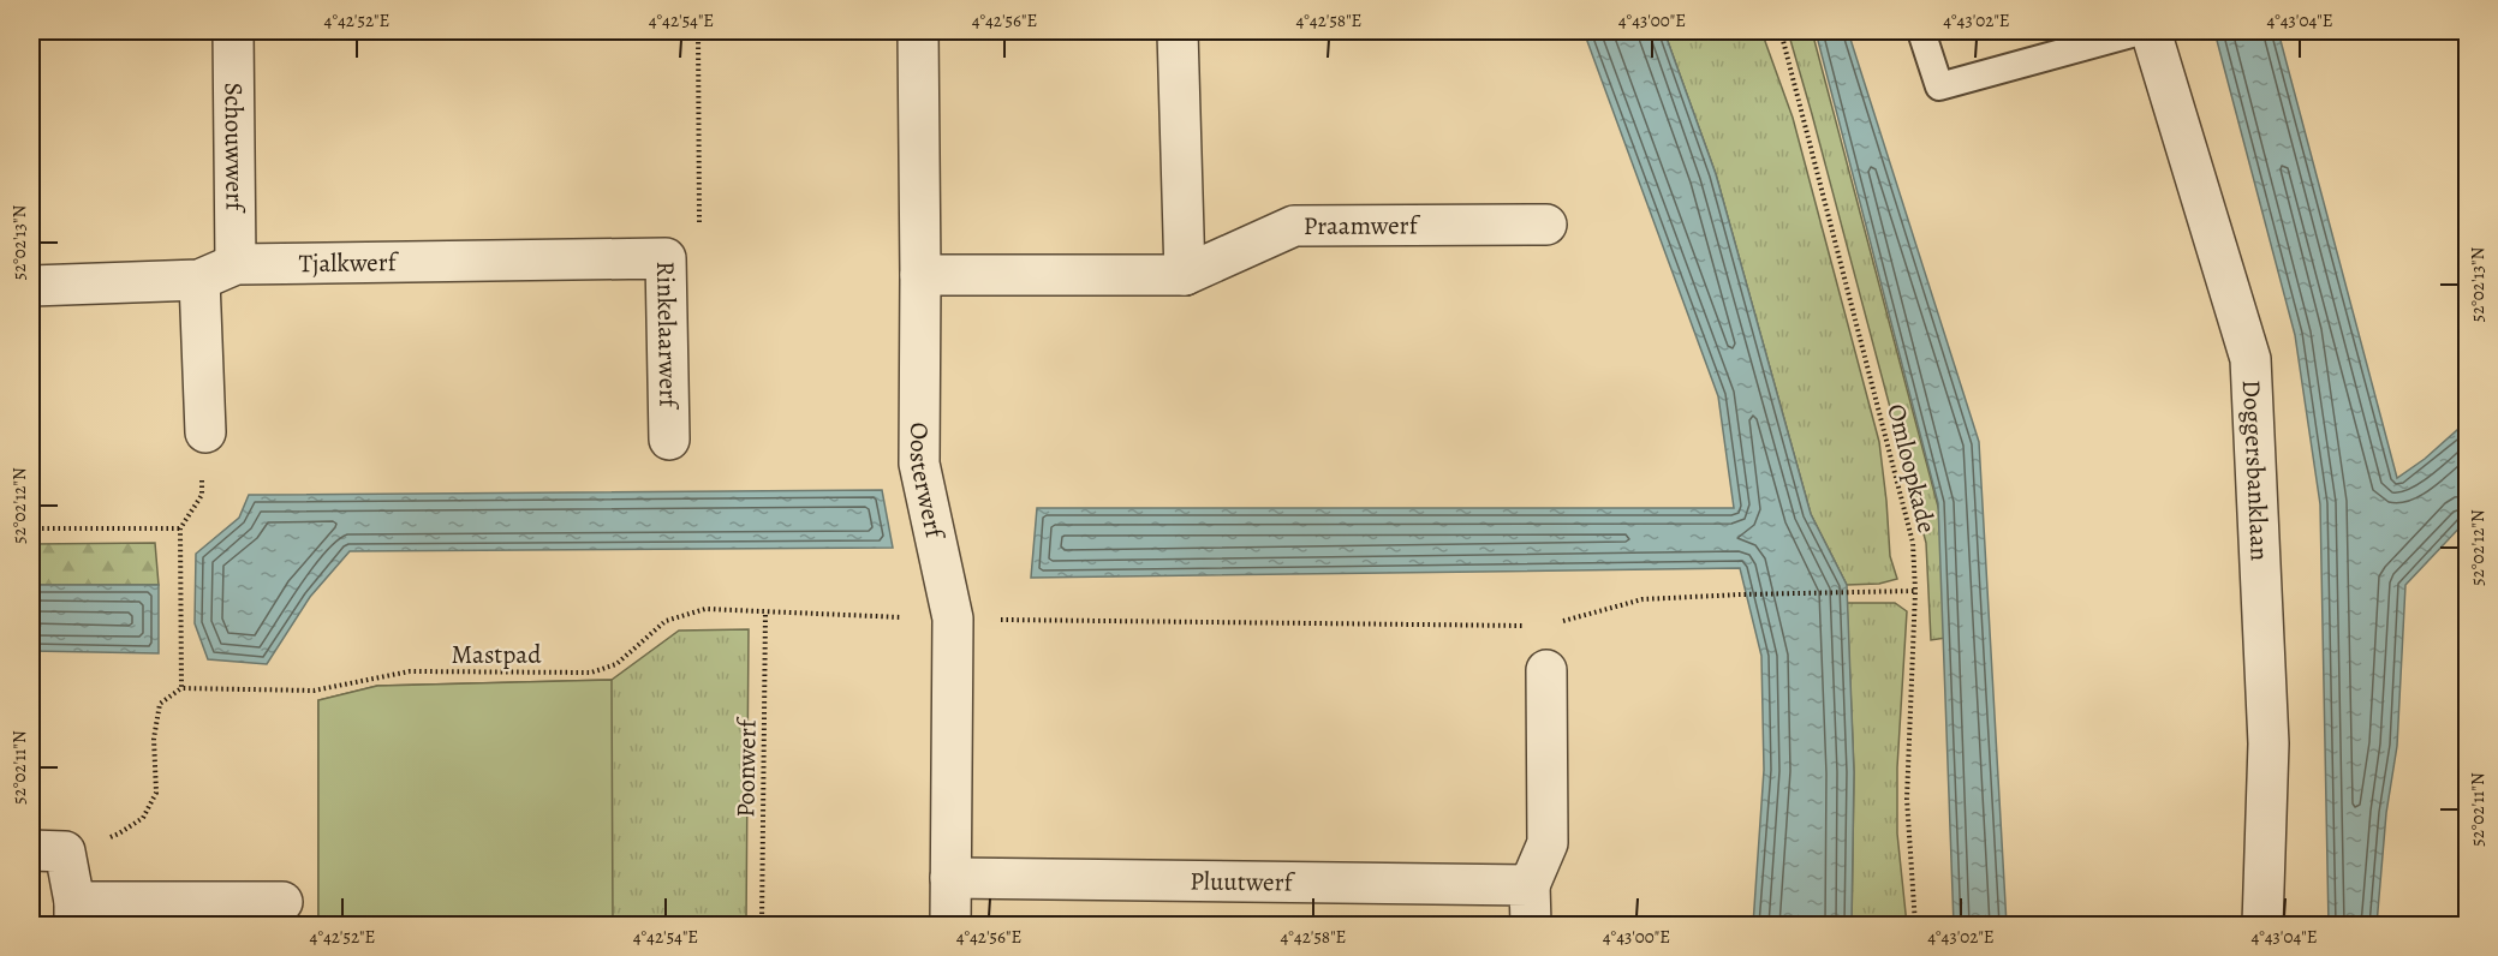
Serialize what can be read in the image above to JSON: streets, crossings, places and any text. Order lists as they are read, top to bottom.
{
  "streets": {
    "street": [
      "Schouwwerf",
      "Praamwerf",
      "Tjalkwerf",
      "Rinkelaarwerf",
      "Doggersbanklaan",
      "Oosterwerf",
      "Pluutwerf"
    ],
    "path": ["Omloopkade", "Mastpad", "Poonwerf"]
  },
  "crossings": [
    ["Schouwwerf", "Tjalkwerf"],
    ["Praamwerf", "Oosterwerf"],
    ["Tjalkwerf", "Rinkelaarwerf"],
    ["Oosterwerf", "Mastpad"],
    ["Oosterwerf", "Pluutwerf"],
    ["Mastpad", "Poonwerf"]
  ],
  "coordinates": [
    "4°42'52\"E",
    "4°42'54\"E",
    "4°42'56\"E",
    "4°42'58\"E",
    "4°43'00\"E",
    "4°43'02\"E",
    "4°43'04\"E",
    "52°02'13\"N",
    "52°02'12\"N",
    "52°02'11\"N"
  ]
}
